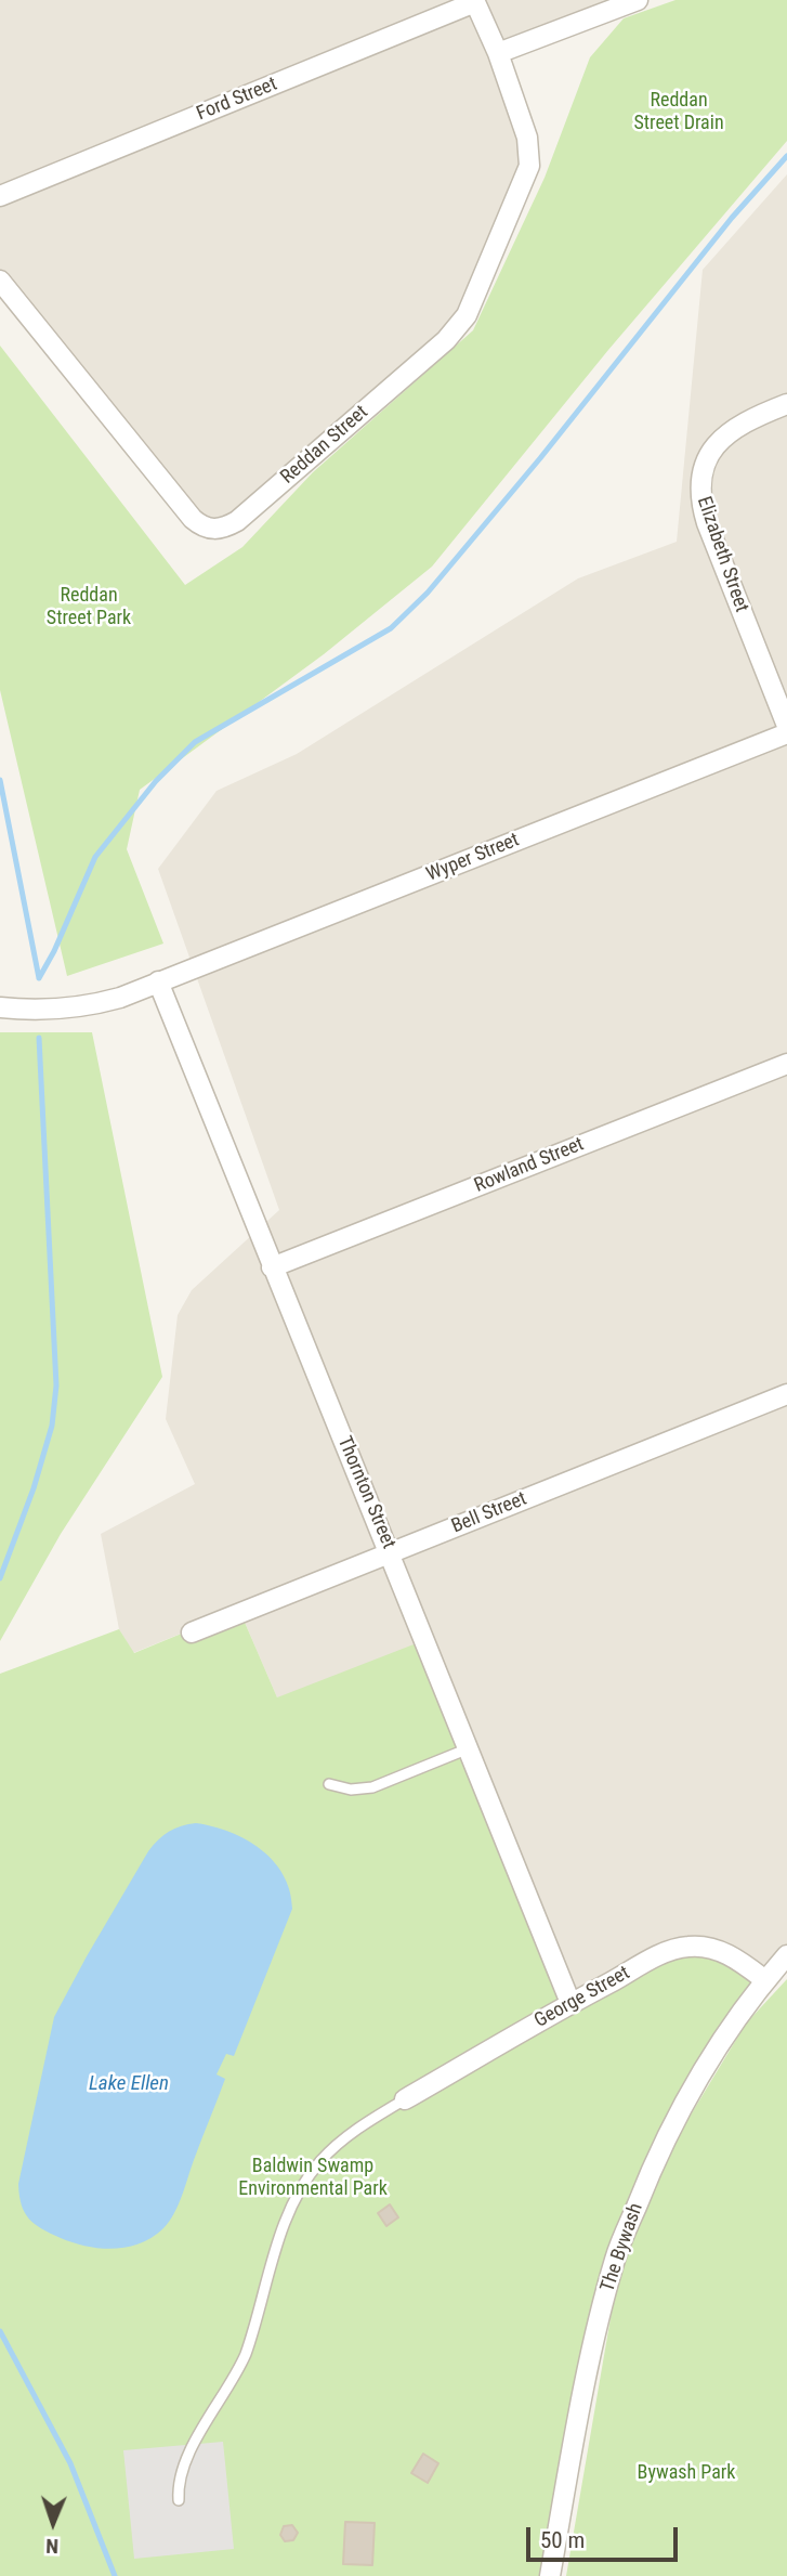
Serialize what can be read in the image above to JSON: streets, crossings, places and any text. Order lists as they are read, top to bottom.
{
  "streets": {
    "street": [
      "Ford Street",
      "Reddan Street",
      "Elizabeth Street",
      "Wyper Street",
      "Rowland Street",
      "Thornton Street",
      "Bell Street",
      "George Street",
      "The Bywash"
    ]
  },
  "crossings": [
    ["Wyper Street", "Thornton Street"],
    ["Rowland Street", "Thornton Street"],
    ["Thornton Street", "Bell Street"],
    ["Thornton Street", "George Street"],
    ["George Street", "The Bywash"]
  ],
  "water": ["Lake Ellen"],
  "parks": [
    "Reddan Street Drain",
    "Reddan Street Park",
    "Baldwin Swamp Environmental Park",
    "Bywash Park"
  ],
  "scale_bar": "50 m",
  "north": "bottom"
}
